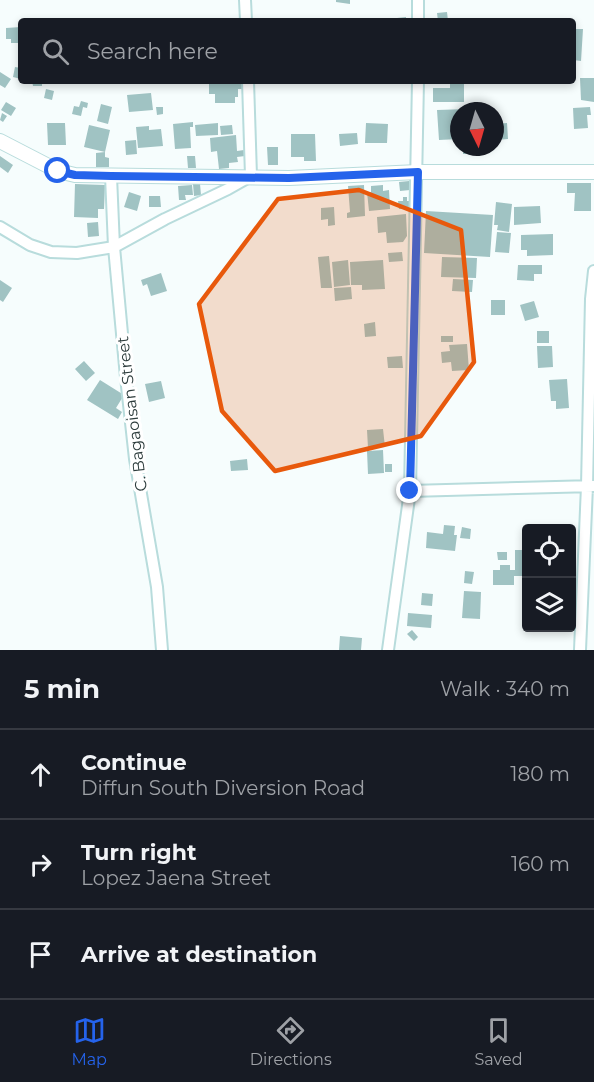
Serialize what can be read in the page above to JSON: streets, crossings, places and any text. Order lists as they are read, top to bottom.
{
  "streets": {
    "street": ["C. Bagaoisan Street"]
  },
  "north": "bottom",
  "page": {
    "search": "Search here",
    "heading": ["5 min", "Walk · 340 m"],
    "list": [
      ["Continue", "Diffun South Diversion Road", "180 m"],
      ["Turn right", "Lopez Jaena Street", "160 m"],
      "Arrive at destination"
    ],
    "nav": ["Map", "Directions", "Saved"]
  }
}
